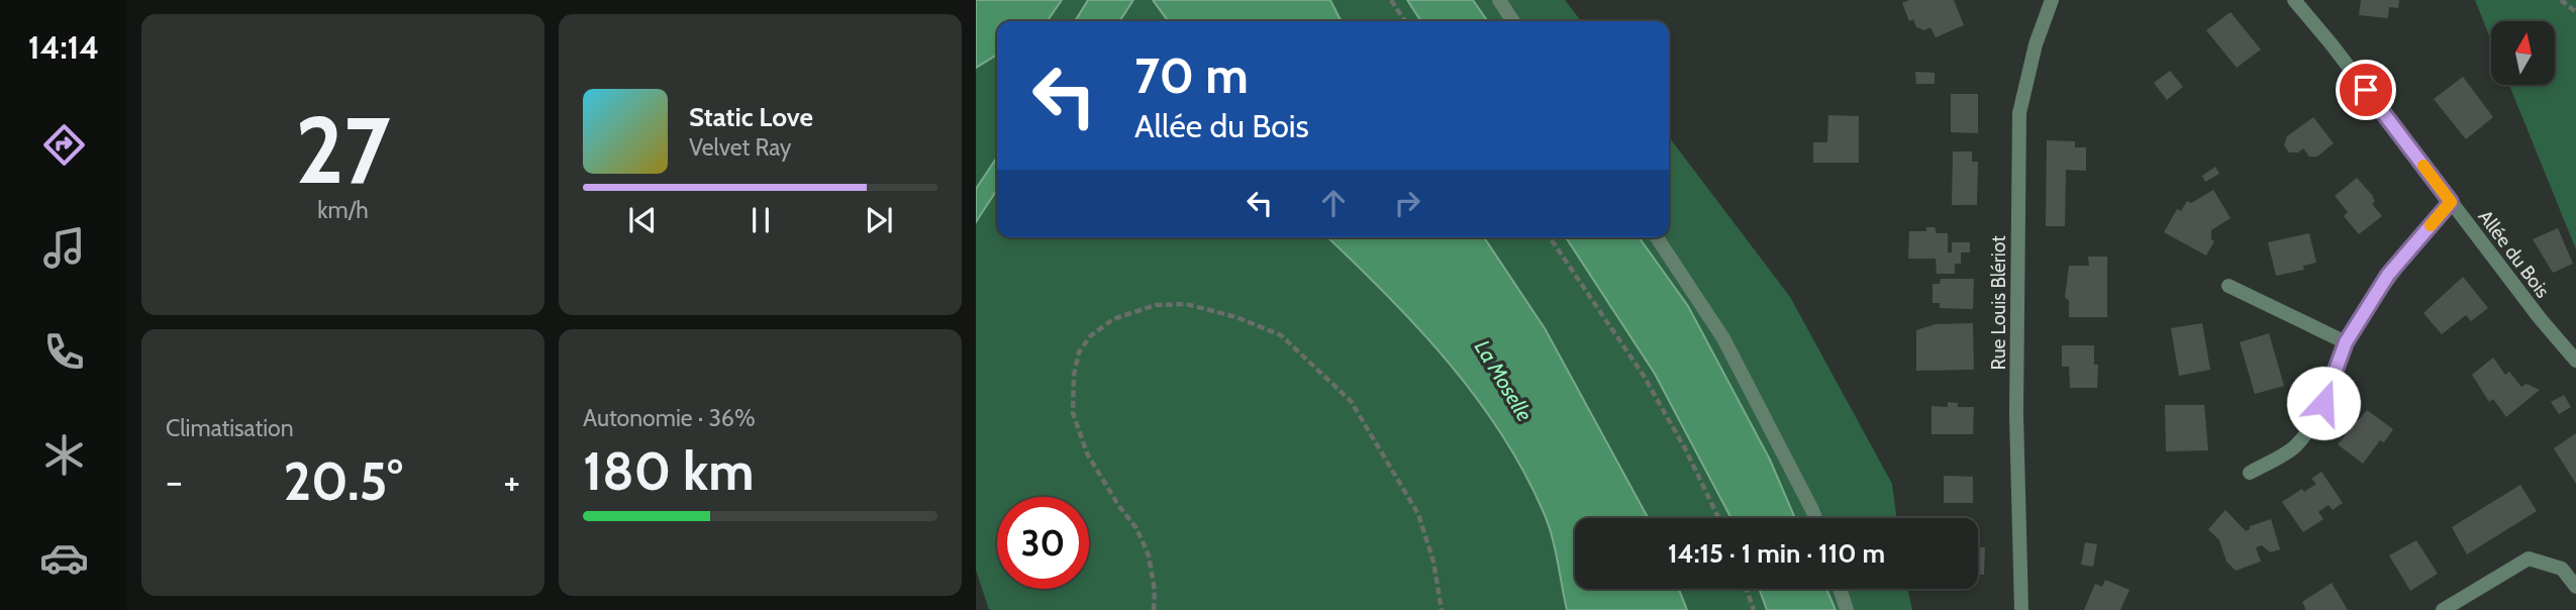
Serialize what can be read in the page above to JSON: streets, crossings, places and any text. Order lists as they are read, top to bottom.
{
  "streets": {
    "street": ["Allée du Bois", "Rue Louis Blériot"]
  },
  "water": ["La Moselle"],
  "north": "top",
  "page": {
    "tabs": "14:14",
    "tile": [
      ["27", "km/h"],
      "Climatisation",
      ["Autonomie · 36%", "180 km"]
    ],
    "turn": ["70 m", "Allée du Bois"],
    "song": ["Static Love", "Velvet Ray"],
    "heat": ["−", "20.5°", "+"],
    "limit": "30",
    "trip": "14:15 · 1 min · 110 m"
  }
}
